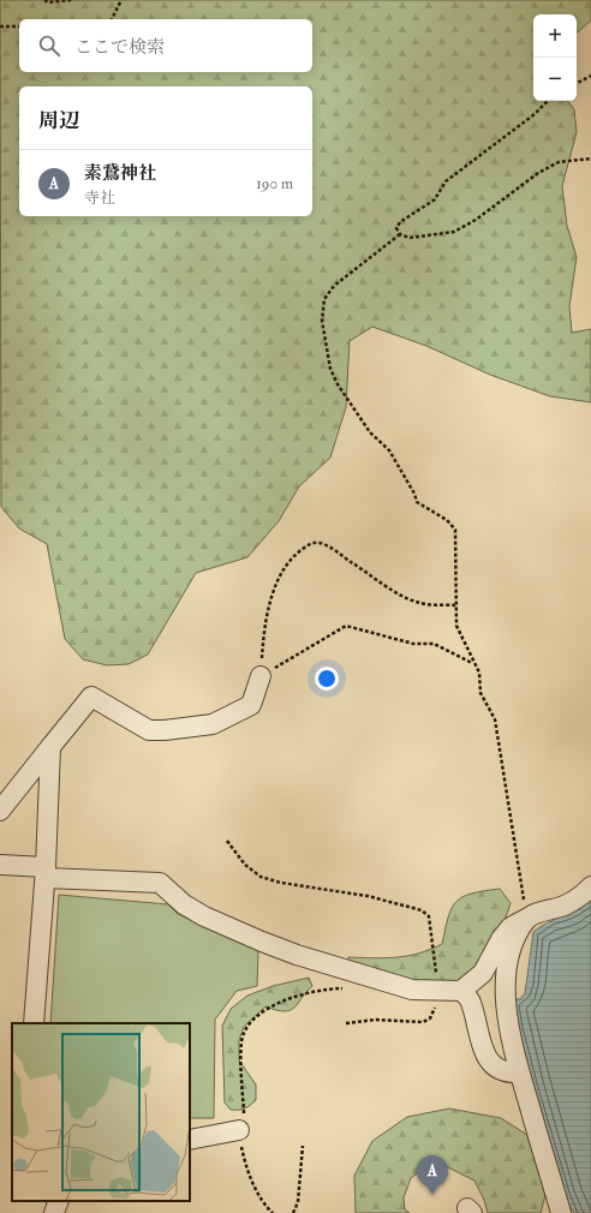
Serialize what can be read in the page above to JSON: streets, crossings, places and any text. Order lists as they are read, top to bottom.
{
  "page": {
    "map_buttons": ["+", "−"],
    "search": "ここで検索",
    "heading": "周辺",
    "list": [
      {
        "mark": "A",
        "name": "素鵞神社",
        "note": "寺社",
        "value": "190 m"
      }
    ],
    "pins": "A"
  }
}
